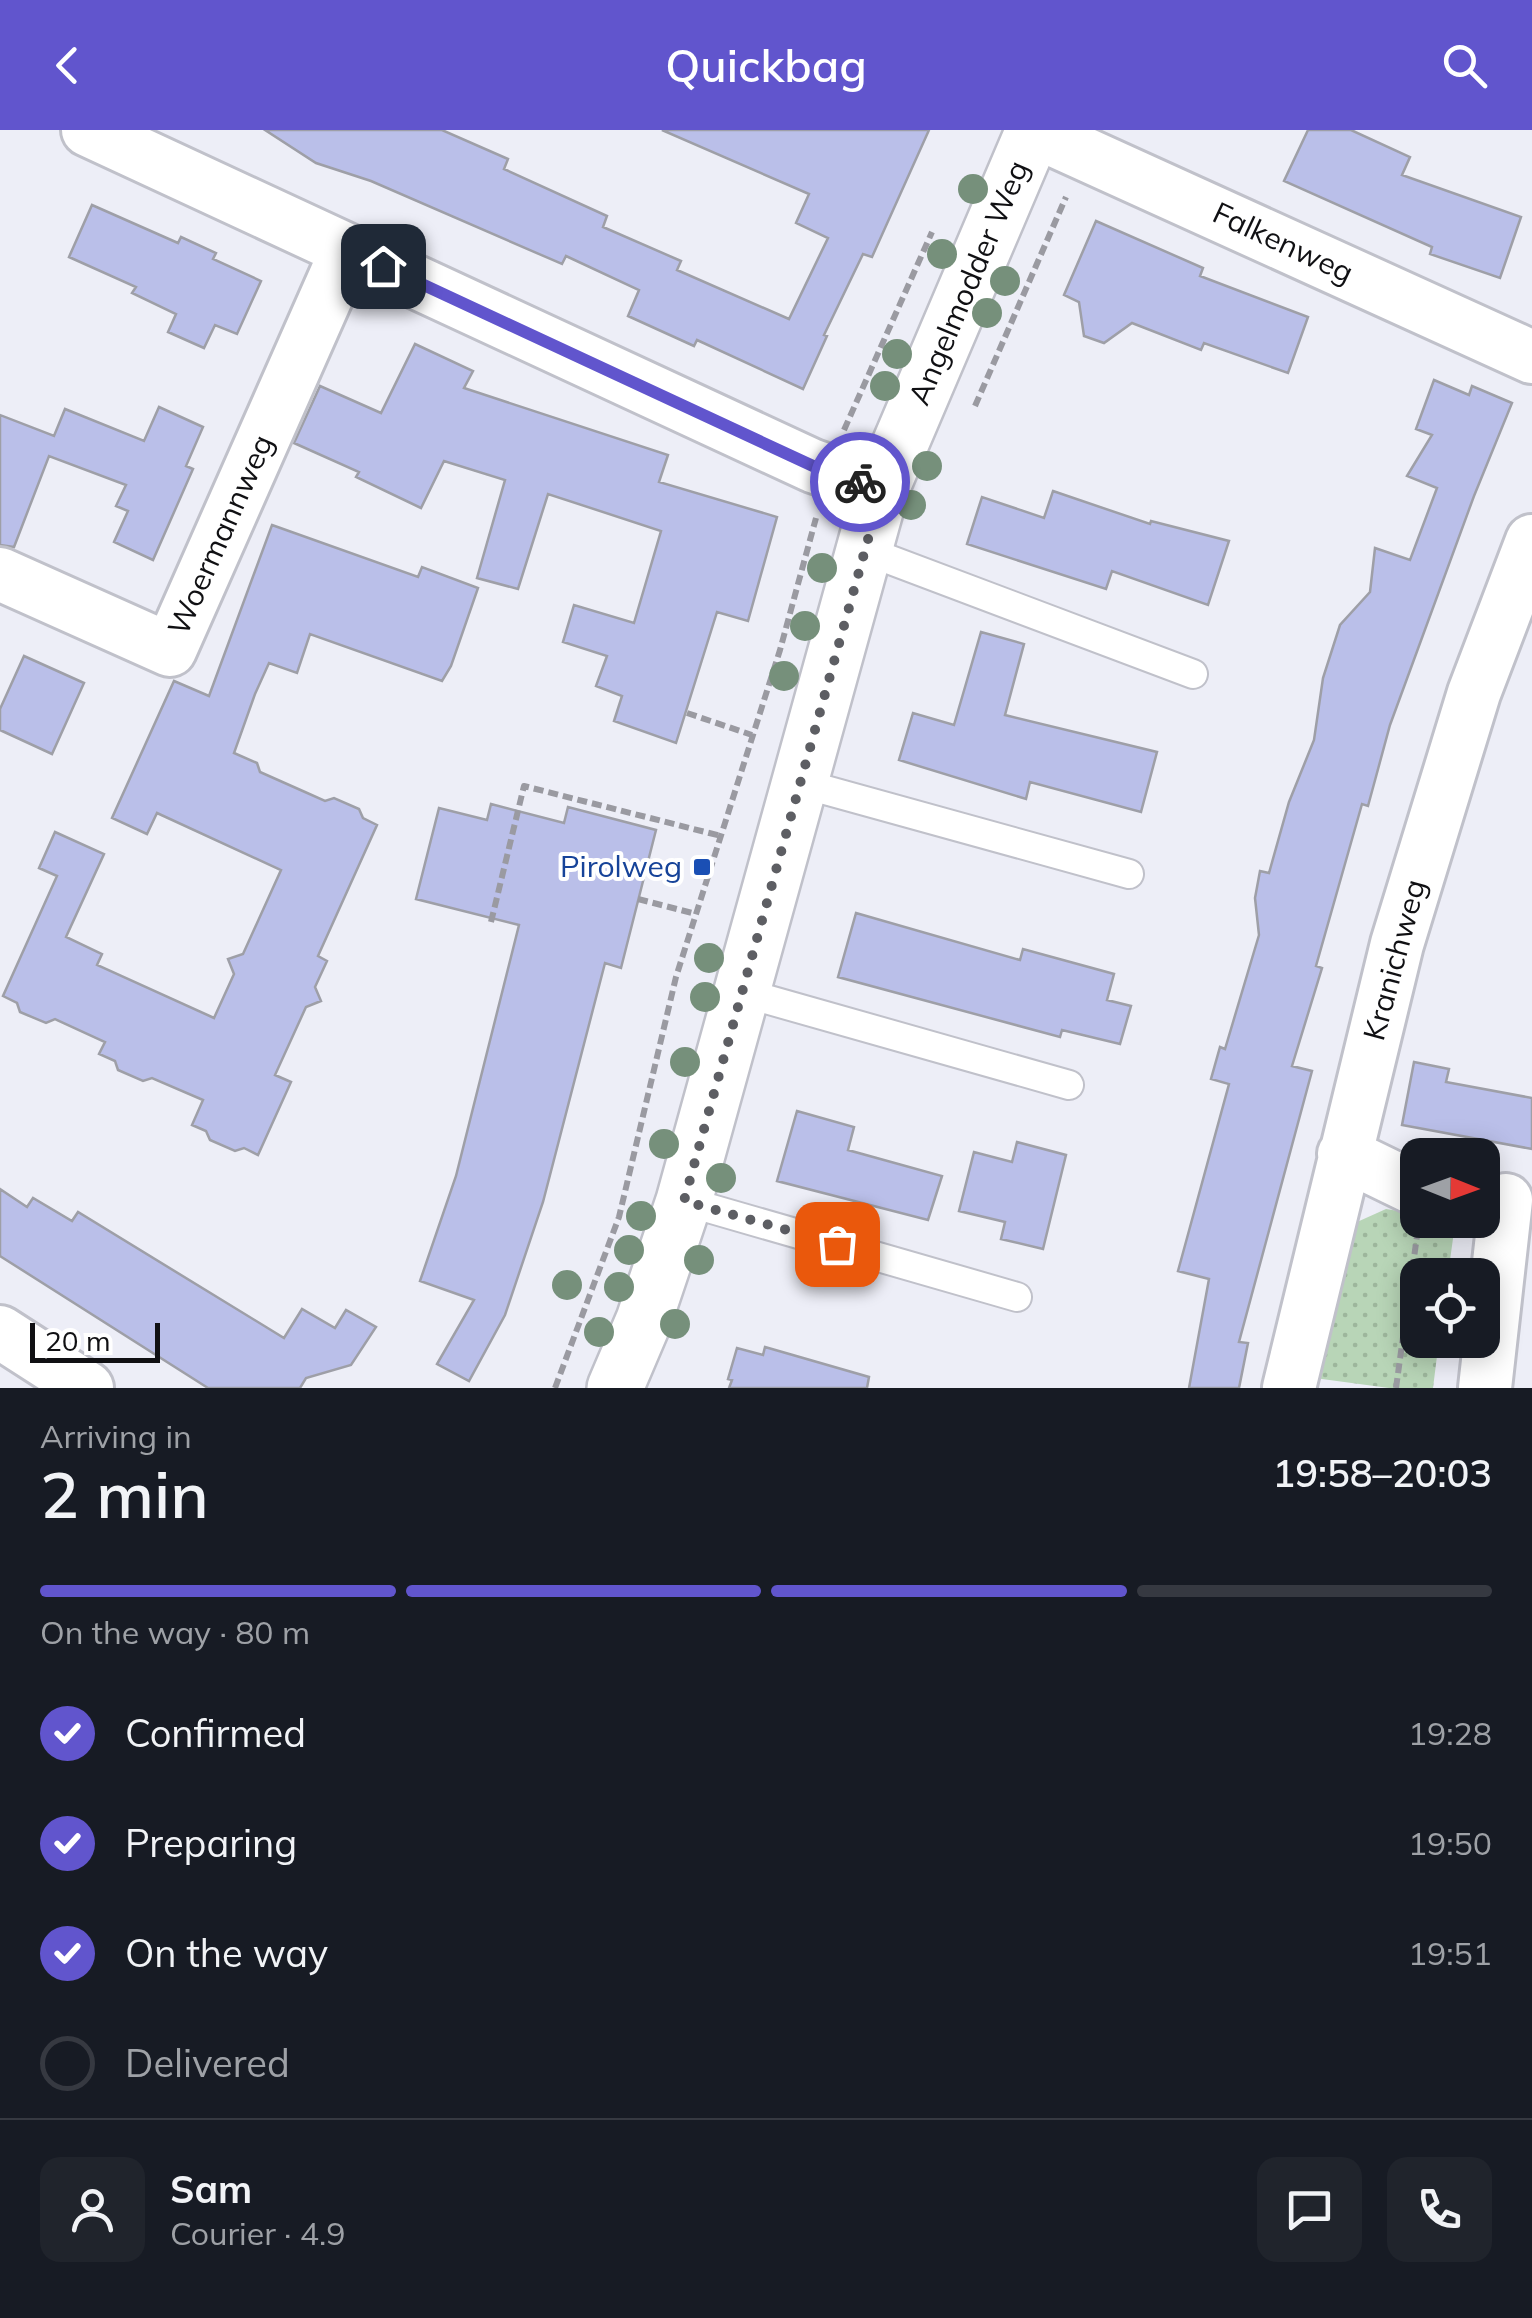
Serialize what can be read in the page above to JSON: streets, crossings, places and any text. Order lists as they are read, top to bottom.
{
  "streets": {
    "street": [
      "Falkenweg",
      "Angelmodder Weg",
      "Woermannweg",
      "Kranichweg"
    ]
  },
  "crossings": [
    ["Falkenweg", "Angelmodder Weg"]
  ],
  "places": {
    "transit": ["Pirolweg"]
  },
  "scale_bar": "20 m",
  "north": "right",
  "page": {
    "header": "Quickbag",
    "scale": "20 m",
    "heading": ["2 min", "Arriving in", "19:58–20:03"],
    "panel": ["Sam", "Courier · 4.9"],
    "bar": "On the way · 80 m",
    "list": [
      ["Confirmed", "19:28"],
      ["Preparing", "19:50"],
      ["On the way", "19:51"],
      "Delivered"
    ]
  }
}
